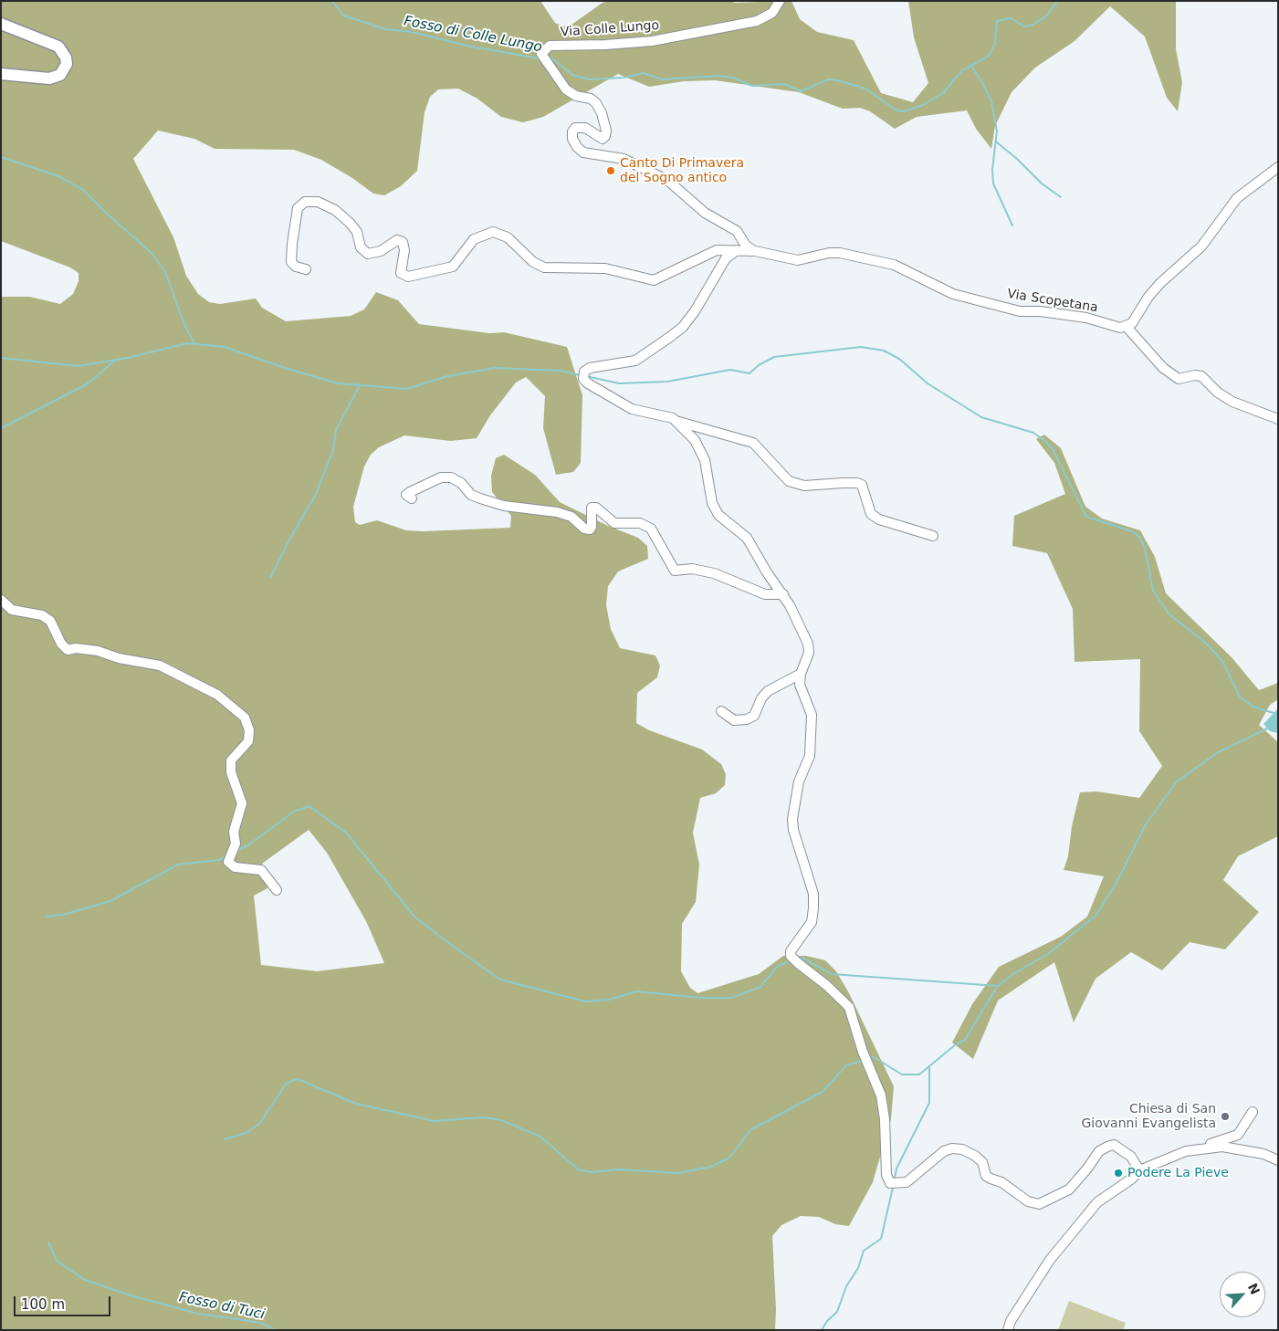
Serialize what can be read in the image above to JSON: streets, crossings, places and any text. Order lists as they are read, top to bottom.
{
  "streets": {
    "street": ["Via Colle Lungo", "Via Scopetana"]
  },
  "crossings": [
    ["Via Colle Lungo", "Via Scopetana"]
  ],
  "water": ["Fosso di Colle Lungo", "Fosso di Tuci"],
  "places": ["Canto Di Primavera del Sogno antico", "Chiesa di San Giovanni Evangelista", "Podere La Pieve"],
  "scale_bar": "100 m",
  "north": "top right"
}
